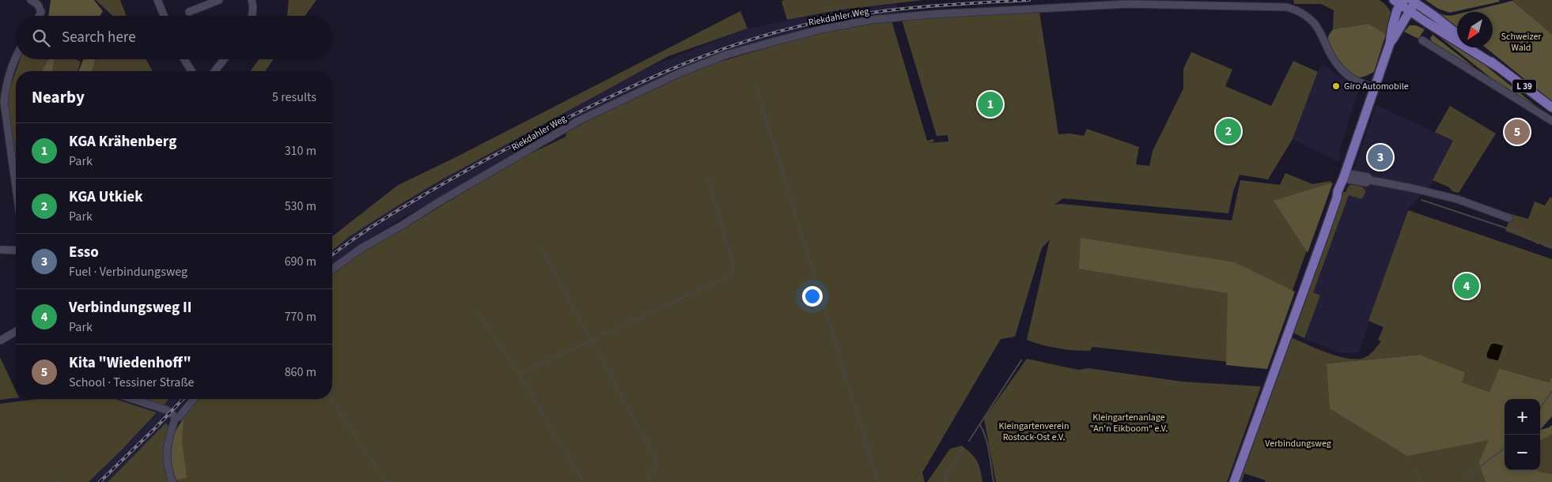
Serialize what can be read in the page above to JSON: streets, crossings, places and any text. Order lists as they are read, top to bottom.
{
  "streets": {
    "main road": ["L 39"],
    "street": ["Riekdahler Weg"]
  },
  "parks": [
    "Schweizer Wald",
    "Kleingartenanlage \"An'n Eikboom\" e.V.",
    "Kleingartenverein Rostock-Ost e.V.",
    "Verbindungsweg"
  ],
  "places": ["Giro Automobile"],
  "north": "bottom left",
  "page": {
    "search": "Search here",
    "heading": ["Nearby", "5 results"],
    "pins": [
      "1",
      "2",
      "5",
      "3",
      "4"
    ],
    "list": [
      {
        "mark": "1",
        "name": "KGA Krähenberg",
        "note": "Park",
        "value": "310 m"
      },
      {
        "mark": "2",
        "name": "KGA Utkiek",
        "note": "Park",
        "value": "530 m"
      },
      {
        "mark": "3",
        "name": "Esso",
        "note": "Fuel · Verbindungsweg",
        "value": "690 m"
      },
      {
        "mark": "4",
        "name": "Verbindungsweg II",
        "note": "Park",
        "value": "770 m"
      },
      {
        "mark": "5",
        "name": "Kita \"Wiedenhoff\"",
        "note": "School · Tessiner Straße",
        "value": "860 m"
      }
    ],
    "map_buttons": ["+", "−"]
  }
}
